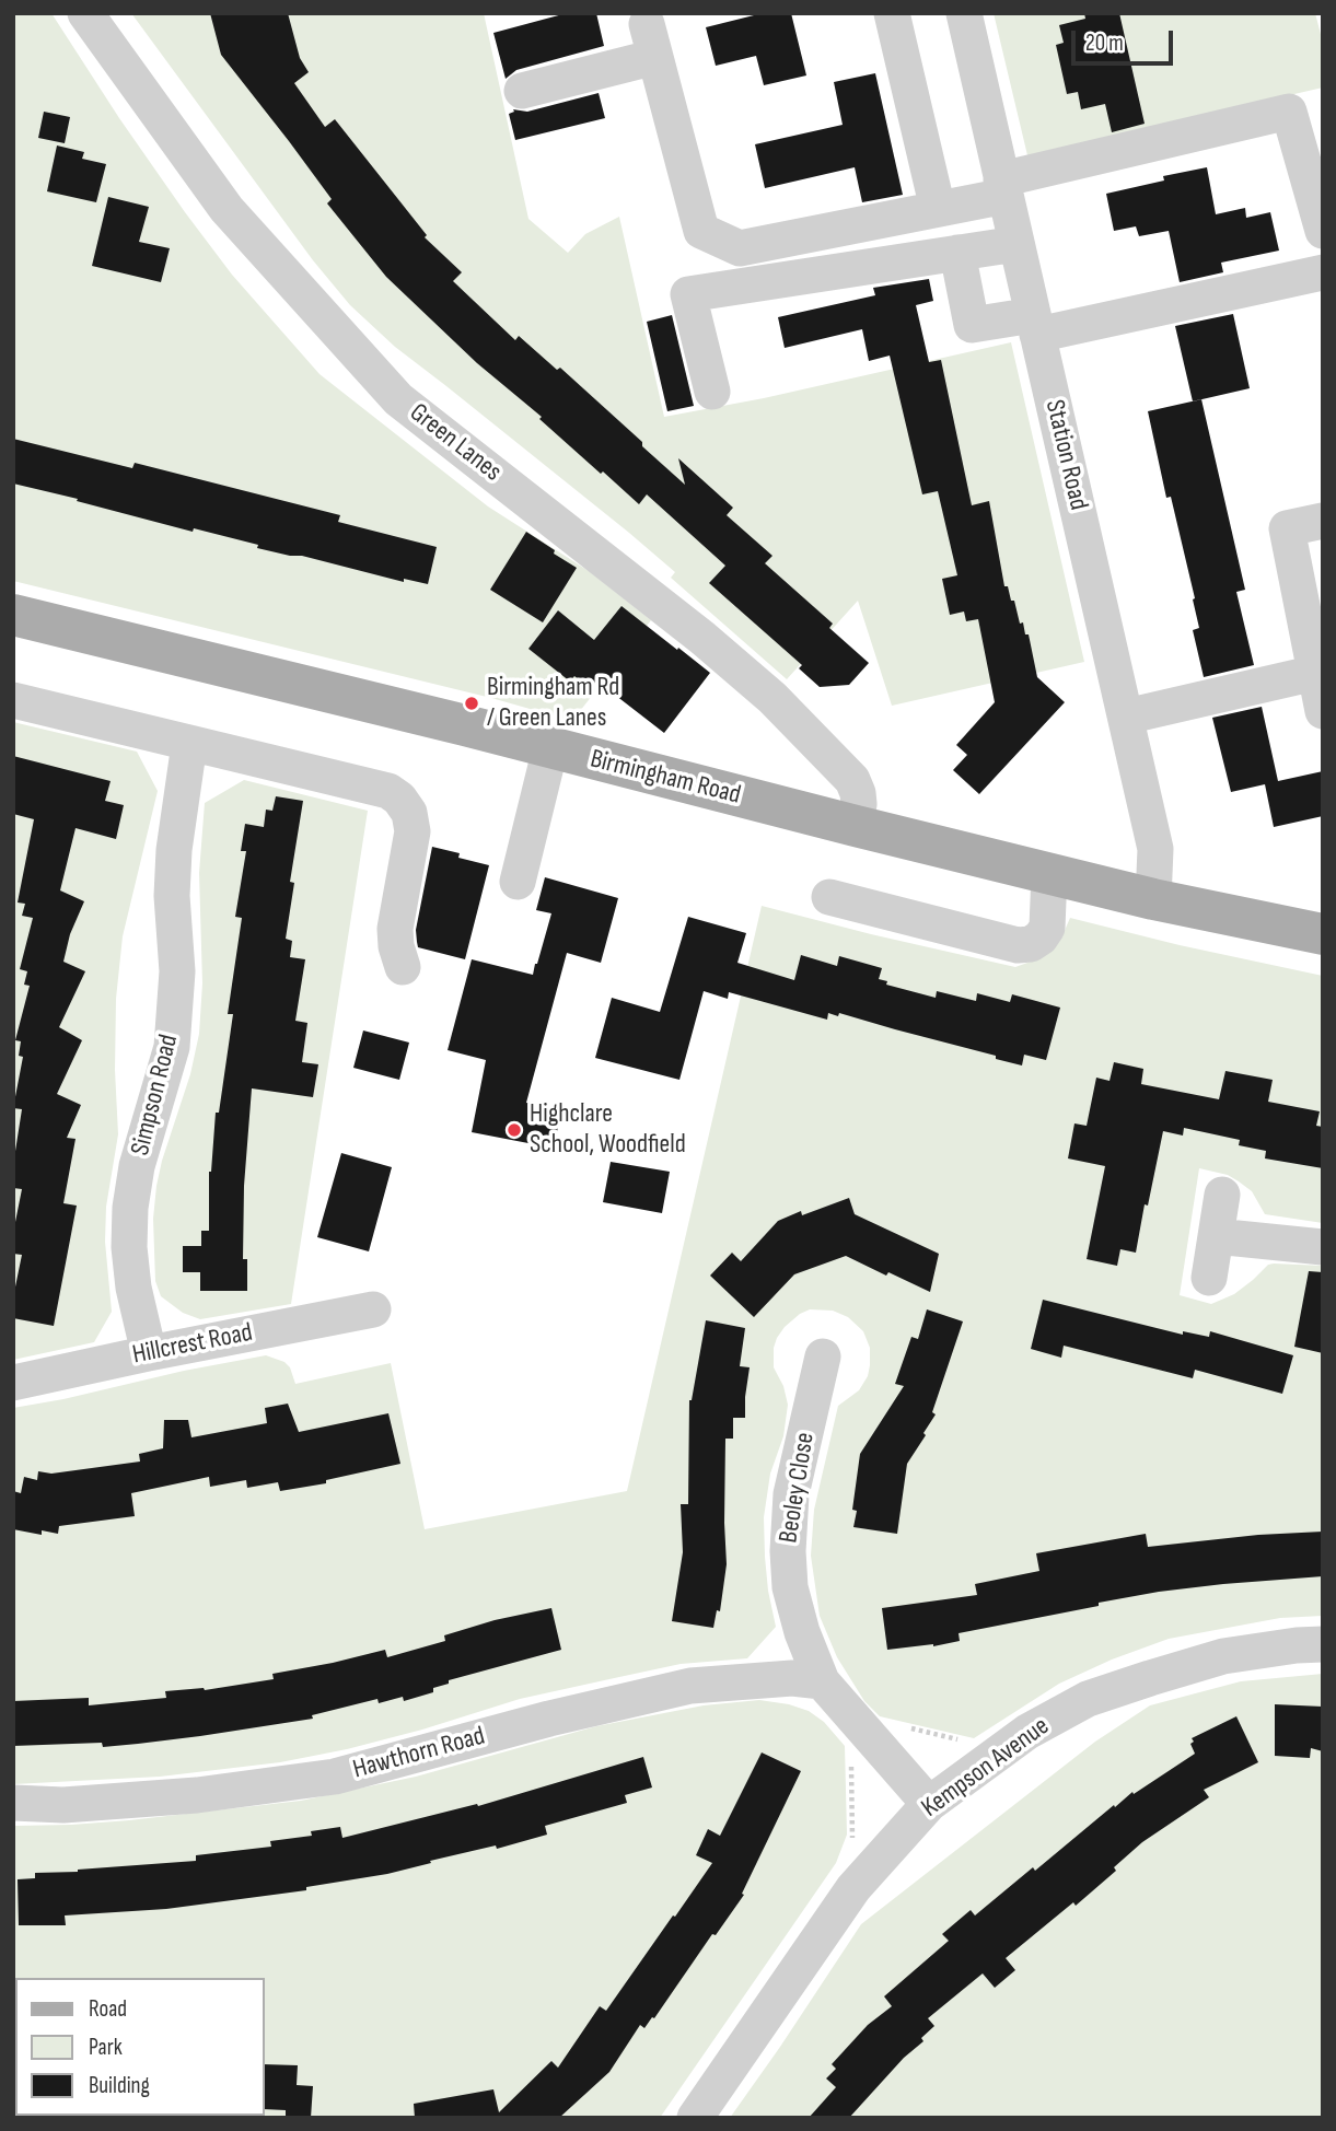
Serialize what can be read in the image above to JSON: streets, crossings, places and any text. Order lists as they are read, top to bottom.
{
  "streets": {
    "main road": ["Birmingham Road"],
    "street": [
      "Green Lanes",
      "Station Road",
      "Simpson Road",
      "Hillcrest Road",
      "Beoley Close",
      "Hawthorn Road",
      "Kempson Avenue"
    ]
  },
  "crossings": [
    ["Green Lanes", "Birmingham Road"],
    ["Station Road", "Birmingham Road"],
    ["Simpson Road", "Hillcrest Road"],
    ["Beoley Close", "Hawthorn Road"],
    ["Beoley Close", "Kempson Avenue"]
  ],
  "places": ["Birmingham Rd / Green Lanes", "Highclare School, Woodfield"],
  "legend": ["Road", "Park", "Building"],
  "scale_bar": "20 m"
}
